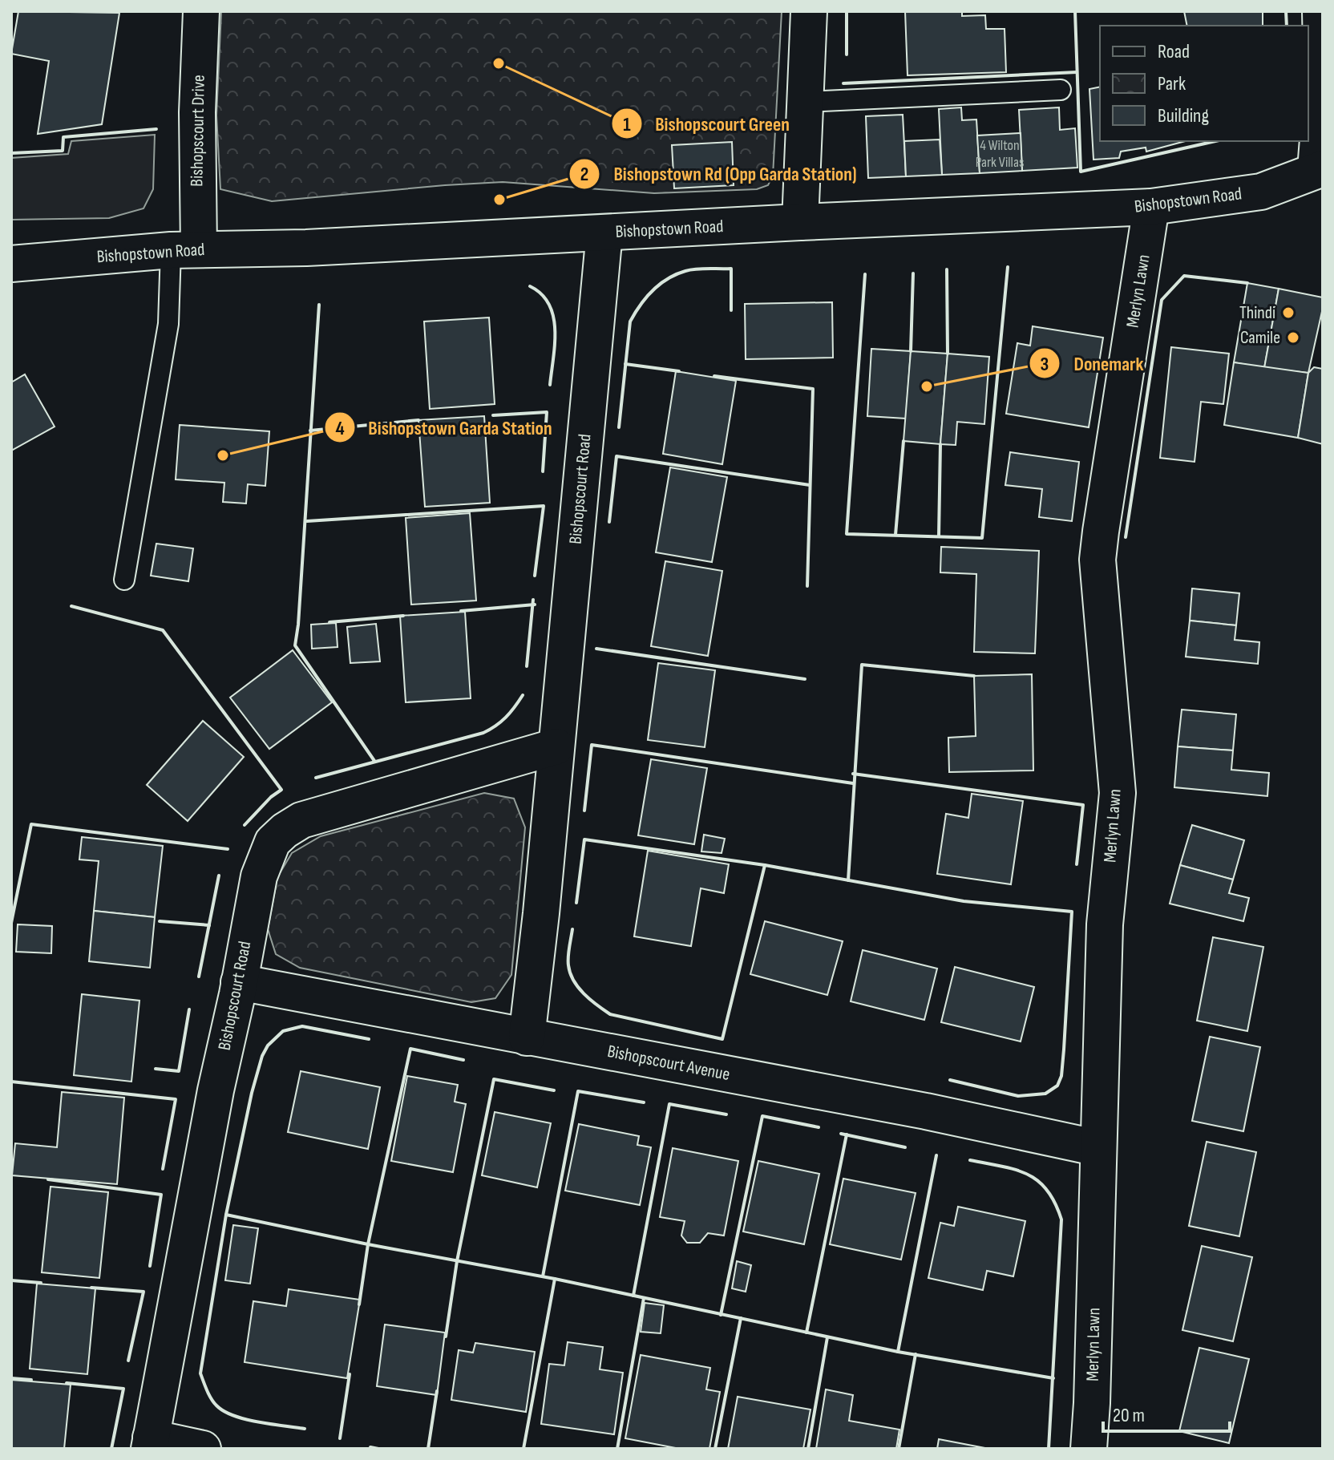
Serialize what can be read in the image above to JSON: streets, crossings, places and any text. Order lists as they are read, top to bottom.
{
  "streets": {
    "street": [
      "Bishopscourt Drive",
      "Bishopstown Road",
      "Merlyn Lawn",
      "Bishopscourt Road",
      "Bishopscourt Avenue"
    ]
  },
  "crossings": [
    ["Bishopscourt Drive", "Bishopstown Road"],
    ["Bishopstown Road", "Merlyn Lawn"],
    ["Bishopstown Road", "Bishopscourt Road"],
    ["Merlyn Lawn", "Bishopscourt Avenue"],
    ["Bishopscourt Road", "Bishopscourt Avenue"]
  ],
  "places": [
    "Bishopscourt Green",
    "Bishopstown Rd (Opp Garda Station)",
    "Thindi",
    "Camile",
    "Donemark",
    "Bishopstown Garda Station"
  ],
  "house_numbers": ["4 Wilton Park Villas"],
  "legend": ["Road", "Park", "Building"],
  "scale_bar": "20 m"
}
